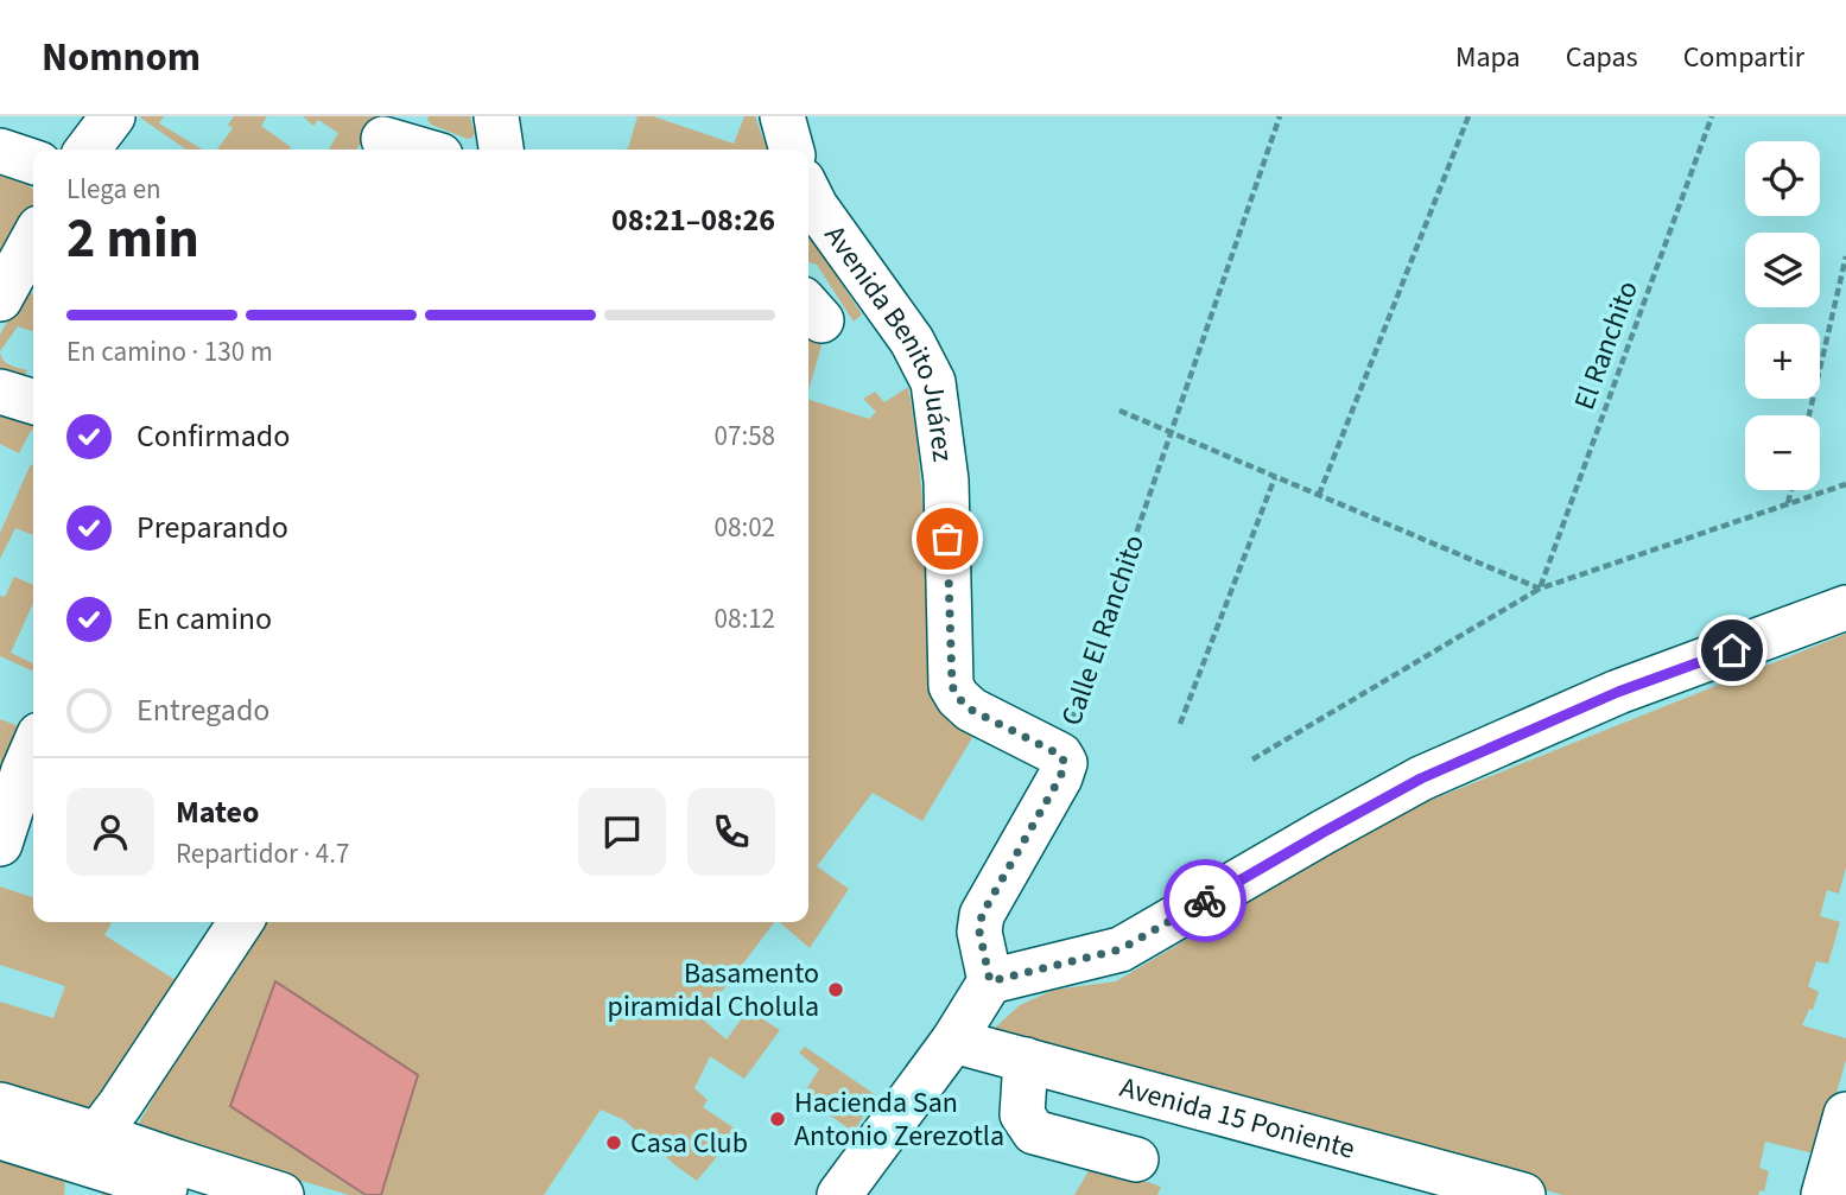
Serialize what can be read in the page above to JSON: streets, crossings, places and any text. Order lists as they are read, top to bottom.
{
  "streets": {
    "street": ["Avenida Benito Juárez", "Calle El Ranchito", "Avenida 15 Poniente"],
    "path": ["El Ranchito"]
  },
  "crossings": [
    ["Avenida Benito Juárez", "Calle El Ranchito"]
  ],
  "places": ["Basamento piramidal Cholula", "Hacienda San Antonio Zerezotla", "Casa Club"],
  "page": {
    "header": "Nomnom",
    "nav": ["Mapa", "Capas", "Compartir"],
    "map_buttons": ["+", "−"],
    "heading": ["2 min", "Llega en", "08:21–08:26"],
    "panel": ["Mateo", "Repartidor · 4.7"],
    "bar": "En camino · 130 m",
    "list": [
      ["Confirmado", "07:58"],
      ["Preparando", "08:02"],
      ["En camino", "08:12"],
      "Entregado"
    ]
  }
}
